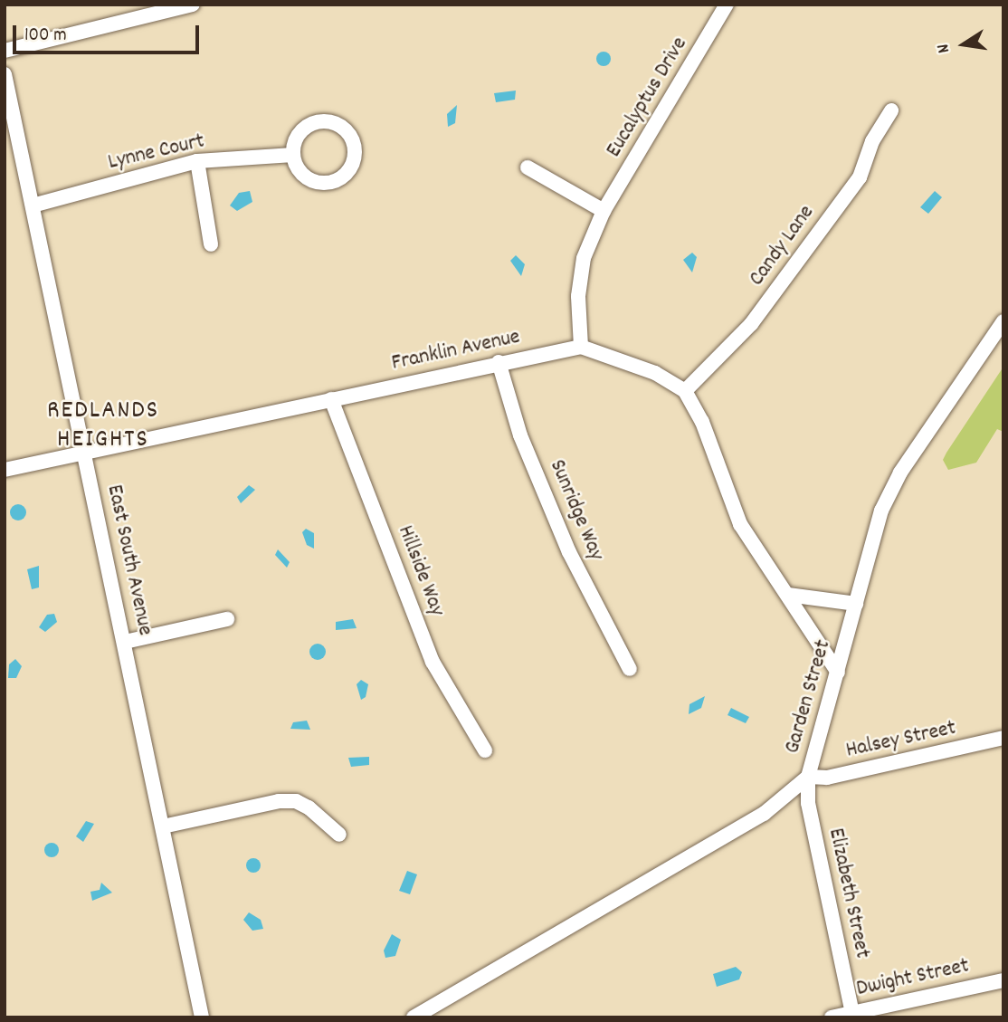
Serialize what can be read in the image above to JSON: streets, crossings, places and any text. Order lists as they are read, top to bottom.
{
  "streets": {
    "street": [
      "Eucalyptus Drive",
      "Lynne Court",
      "Candy Lane",
      "Franklin Avenue",
      "Sunridge Way",
      "East South Avenue",
      "Hillside Way",
      "Garden Street",
      "Halsey Street",
      "Elizabeth Street",
      "Dwight Street"
    ]
  },
  "crossings": [
    ["Eucalyptus Drive", "Franklin Avenue"],
    ["Lynne Court", "East South Avenue"],
    ["Franklin Avenue", "Sunridge Way"],
    ["Franklin Avenue", "East South Avenue"],
    ["Franklin Avenue", "Hillside Way"],
    ["Garden Street", "Halsey Street"],
    ["Garden Street", "Elizabeth Street"],
    ["Halsey Street", "Elizabeth Street"],
    ["Elizabeth Street", "Dwight Street"]
  ],
  "districts": ["REDLANDS HEIGHTS"],
  "scale_bar": "100 m",
  "north": "left"
}
